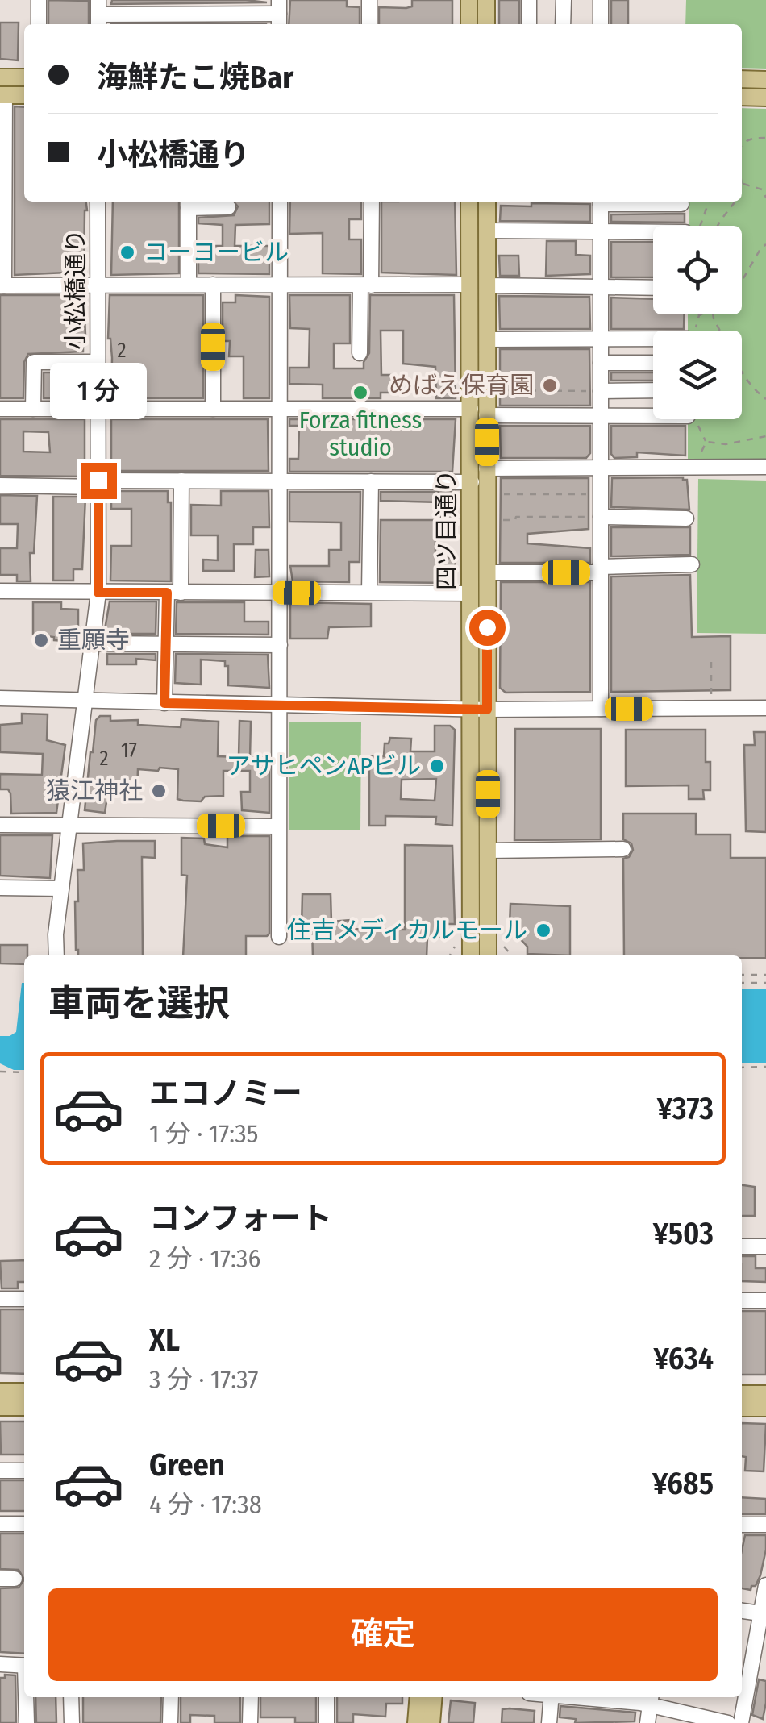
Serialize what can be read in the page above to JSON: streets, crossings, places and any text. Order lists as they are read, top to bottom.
{
  "streets": {
    "main road": ["四ツ目通り"],
    "street": ["小松橋通り"]
  },
  "places": [
    "コーヨービル",
    "めばえ保育園",
    "Forza fitness studio",
    "重願寺",
    "アサヒペンAPビル",
    "猿江神社",
    "住吉メディカルモール"
  ],
  "house_numbers": ["2", "17", "2"],
  "page": {
    "banner": ["海鮮たこ焼Bar", "小松橋通り"],
    "bubble": "1 分",
    "heading": "車両を選択",
    "list": [
      {
        "name": "エコノミー",
        "note": "1 分 · 17:35",
        "value": "¥373"
      },
      {
        "name": "コンフォート",
        "note": "2 分 · 17:36",
        "value": "¥503"
      },
      {
        "name": "XL",
        "note": "3 分 · 17:37",
        "value": "¥634"
      },
      {
        "name": "Green",
        "note": "4 分 · 17:38",
        "value": "¥685"
      }
    ],
    "buttons": "確定"
  }
}
